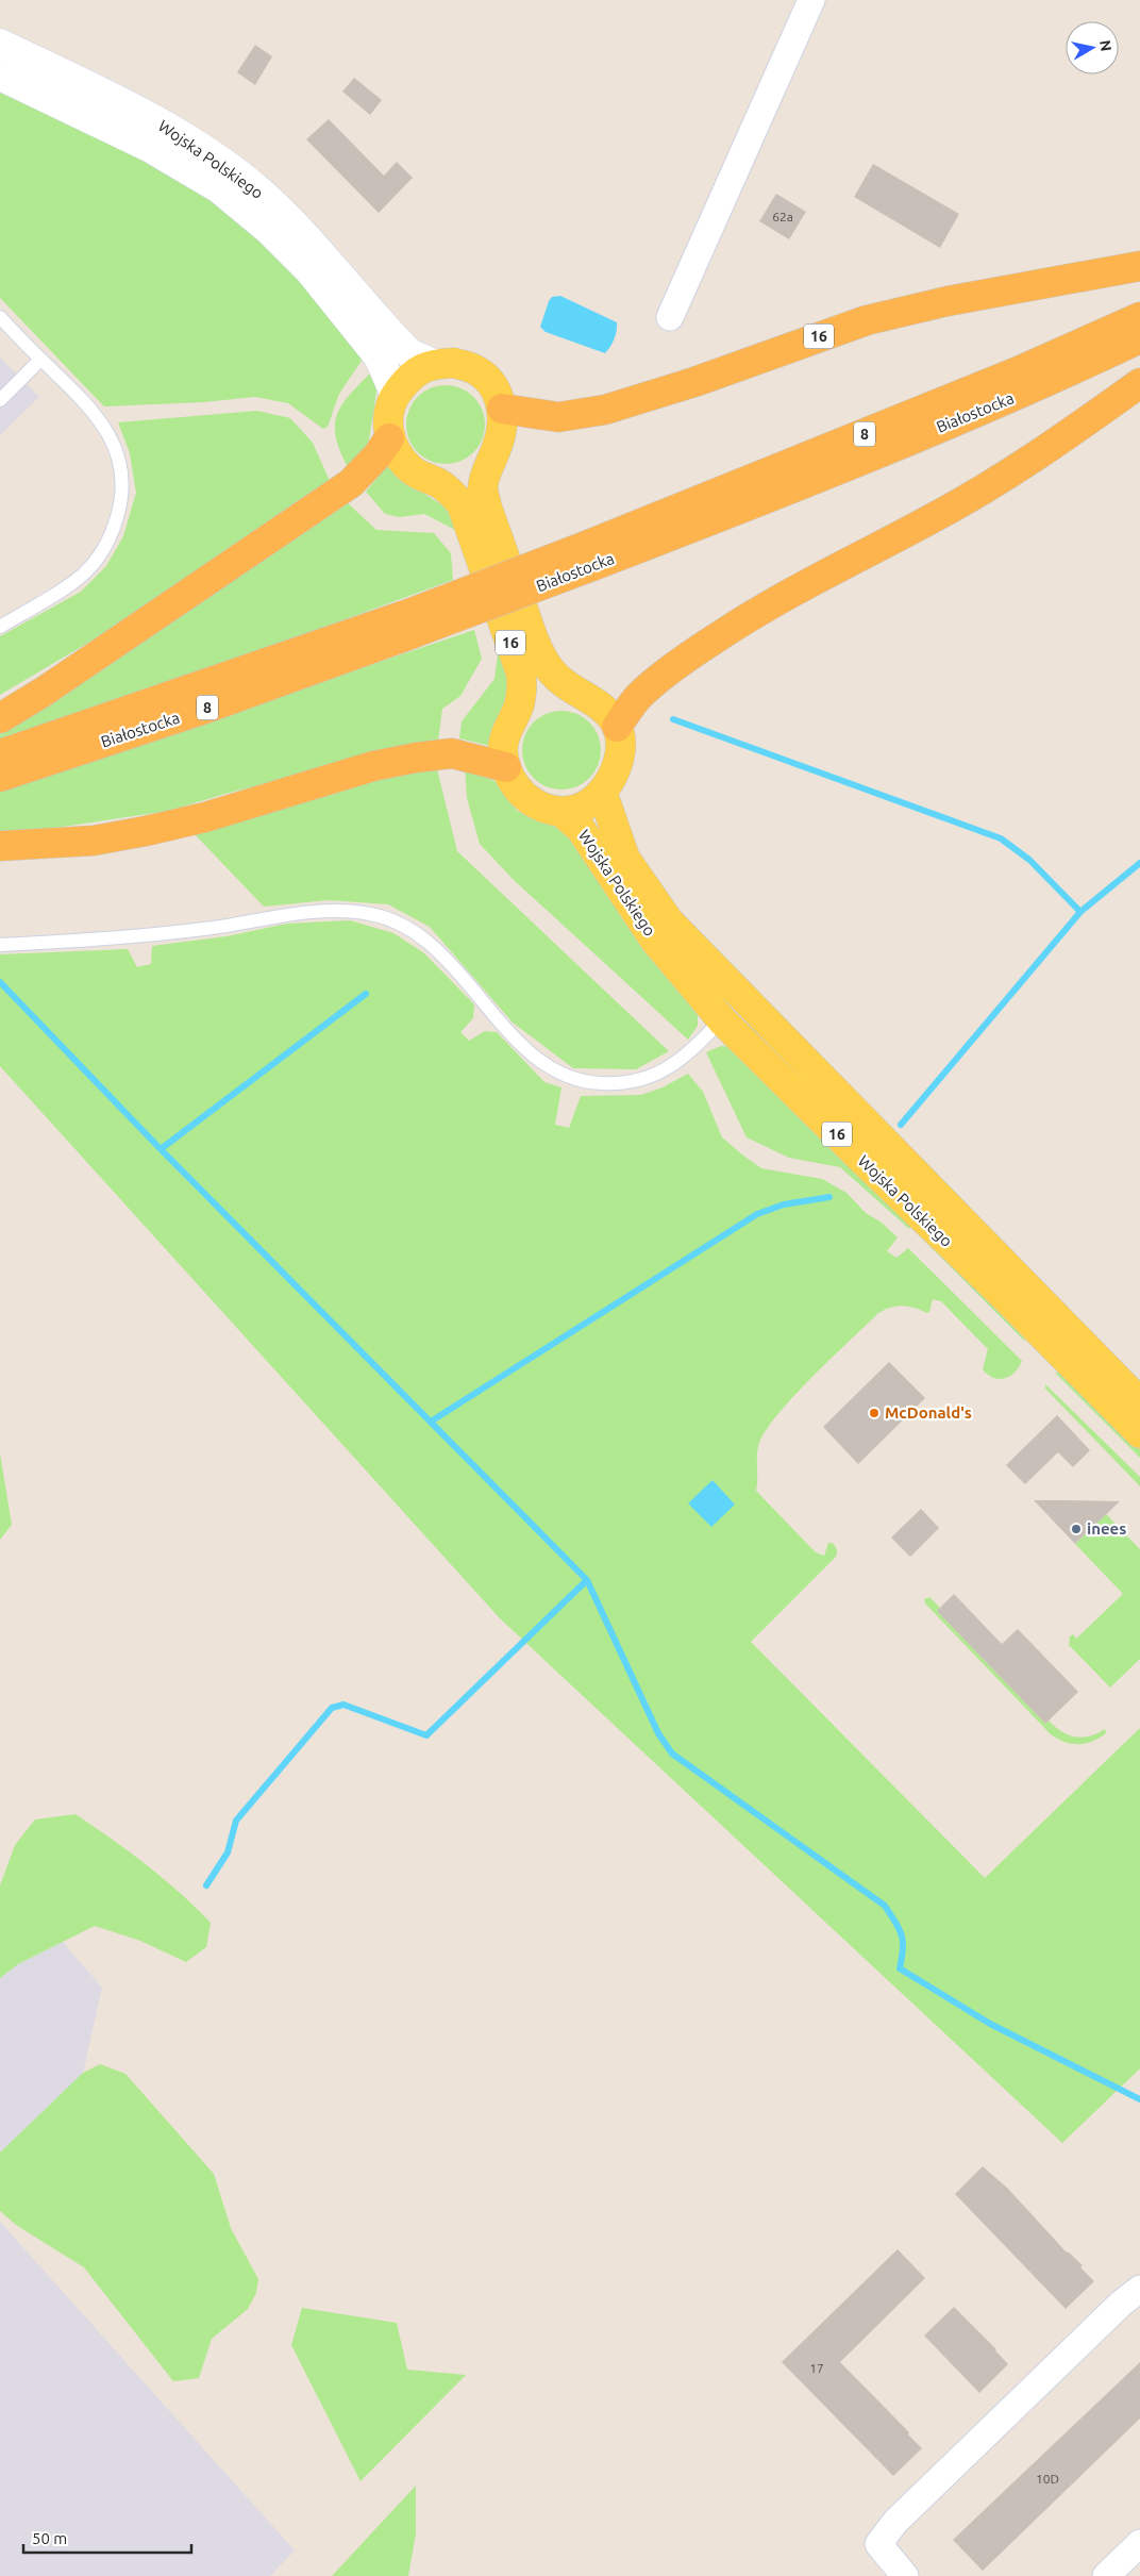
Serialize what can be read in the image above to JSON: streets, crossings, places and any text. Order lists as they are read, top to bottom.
{
  "streets": {
    "highway": ["16", "Białostocka", "8"],
    "main road": ["Wojska Polskiego"]
  },
  "crossings": [
    ["Wojska Polskiego", "16"]
  ],
  "places": ["McDonald's", "inees"],
  "house_numbers": ["62a", "17", "10D"],
  "scale_bar": "50 m",
  "north": "right"
}
